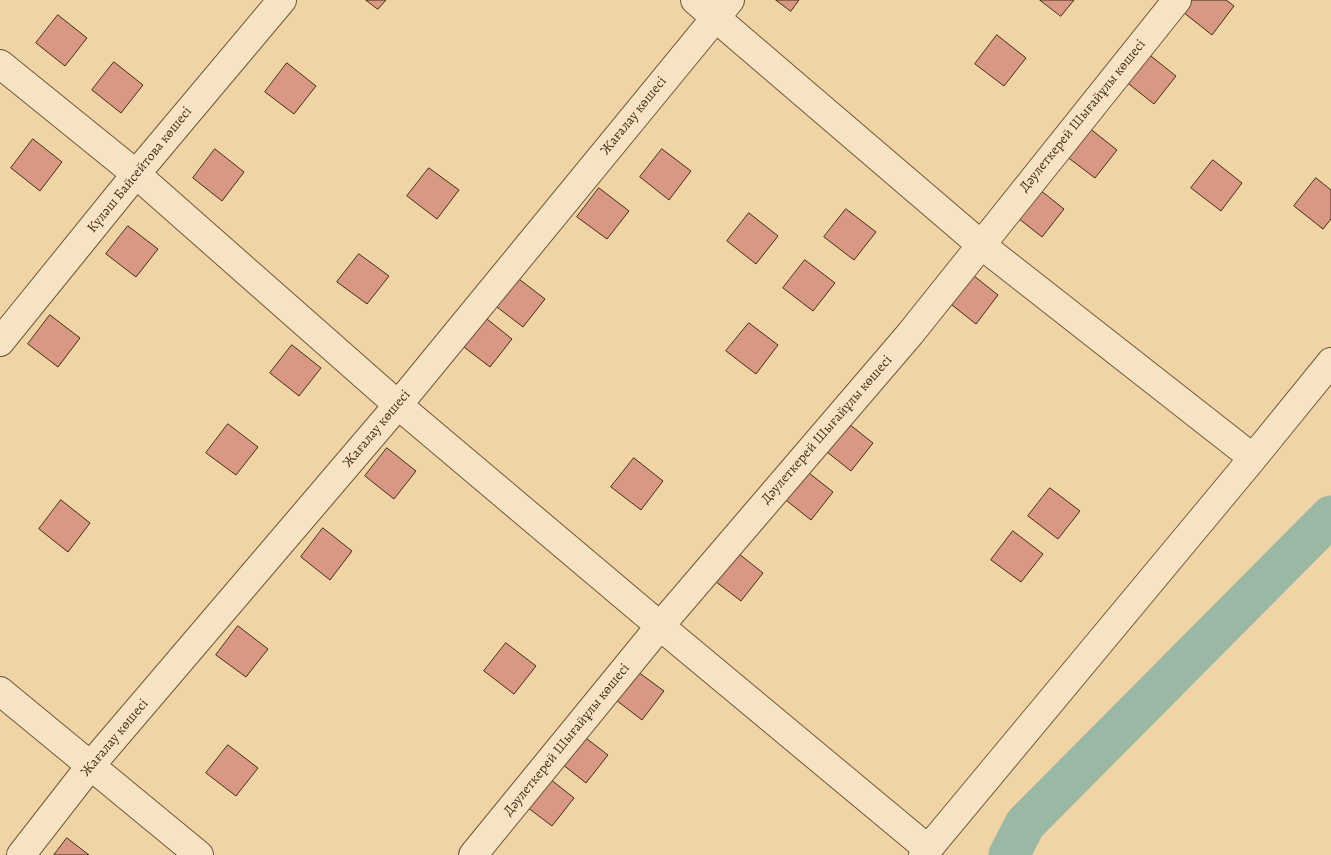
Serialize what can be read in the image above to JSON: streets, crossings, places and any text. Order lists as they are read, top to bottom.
{
  "streets": {
    "street": ["Жағалау көшесі", "Дәулеткерей Шығайұлы көшесі", "Күләш Байсейтова көшесі"]
  }
}
